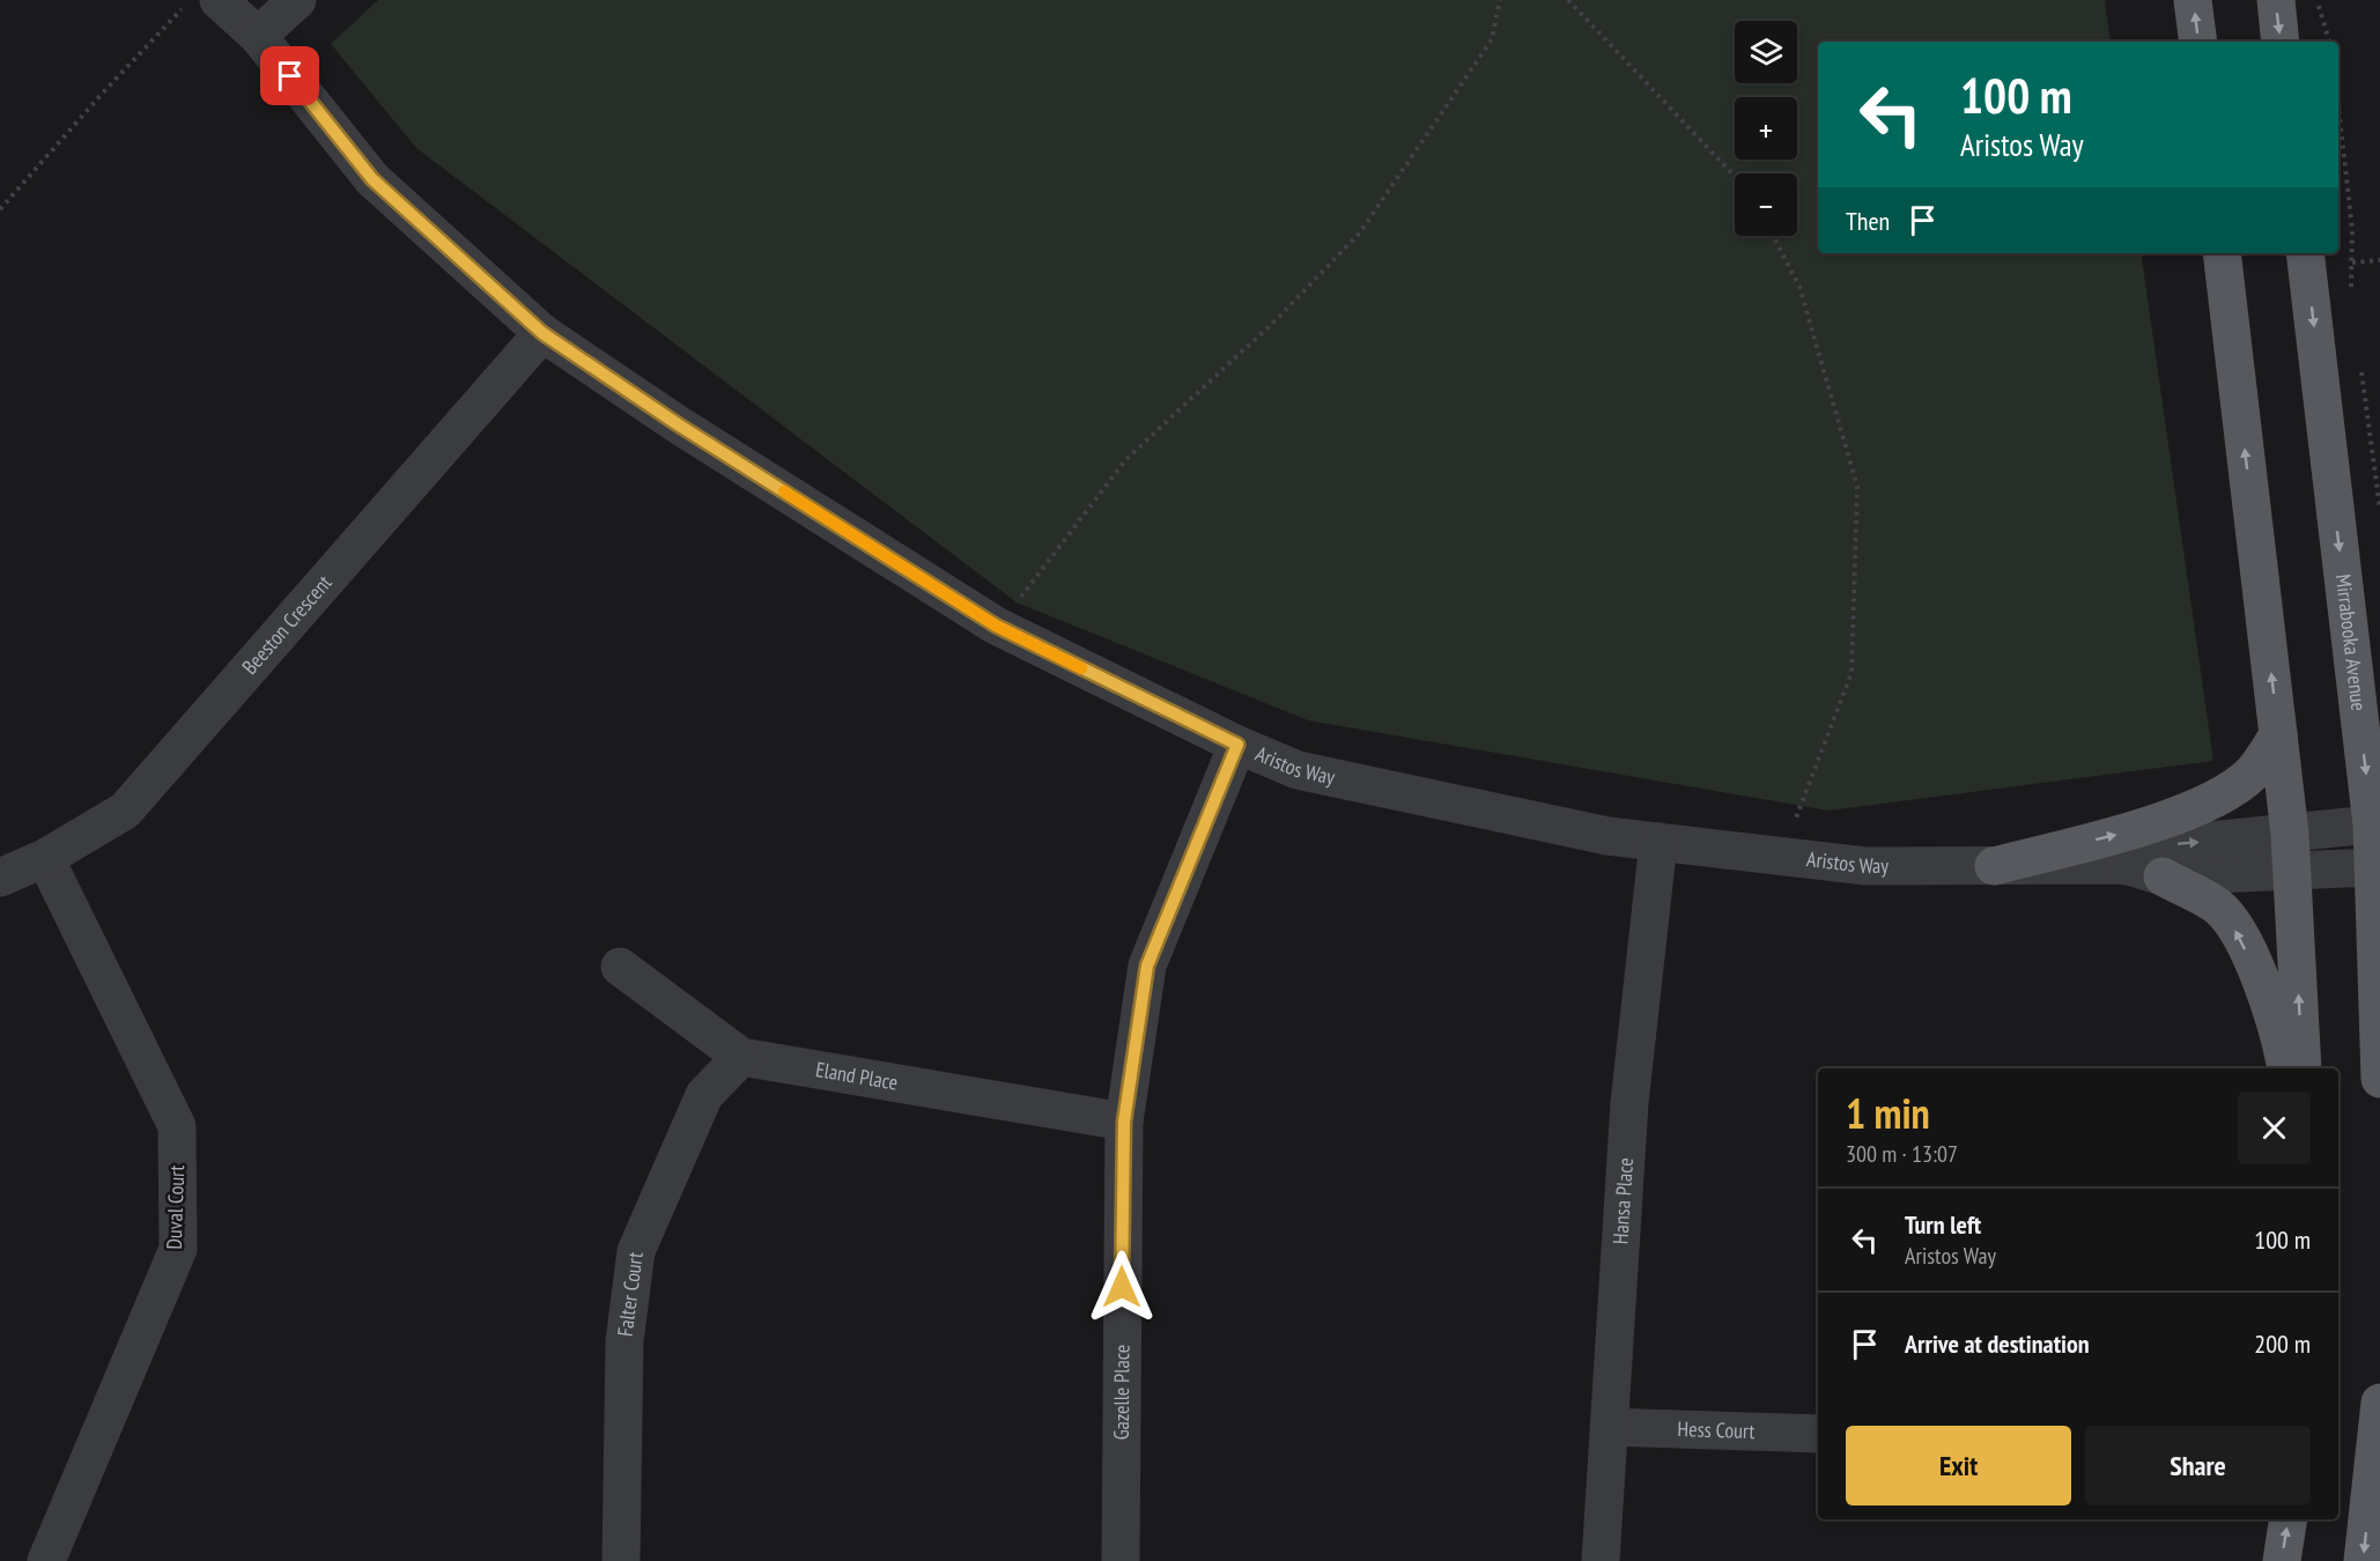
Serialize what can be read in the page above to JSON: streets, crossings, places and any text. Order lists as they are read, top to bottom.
{
  "streets": {
    "main road": ["Mirrabooka Avenue"],
    "street": [
      "Beeston Crescent",
      "Aristos Way",
      "Eland Place",
      "Hansa Place",
      "Duval Court",
      "Falter Court",
      "Gazelle Place",
      "Hess Court"
    ]
  },
  "crossings": [
    ["Beeston Crescent", "Aristos Way"],
    ["Beeston Crescent", "Duval Court"],
    ["Mirrabooka Avenue", "Aristos Way"],
    ["Aristos Way", "Hansa Place"],
    ["Aristos Way", "Gazelle Place"],
    ["Eland Place", "Falter Court"],
    ["Eland Place", "Gazelle Place"],
    ["Hansa Place", "Hess Court"]
  ],
  "page": {
    "map_buttons": ["+", "−"],
    "turn": ["100 m", "Aristos Way"],
    "then": "Then",
    "heading": ["1 min", "300 m · 13:07"],
    "list": [
      {
        "name": "Turn left",
        "note": "Aristos Way",
        "value": "100 m"
      },
      {
        "name": "Arrive at destination",
        "value": "200 m"
      }
    ],
    "buttons": ["Exit", "Share"]
  }
}
